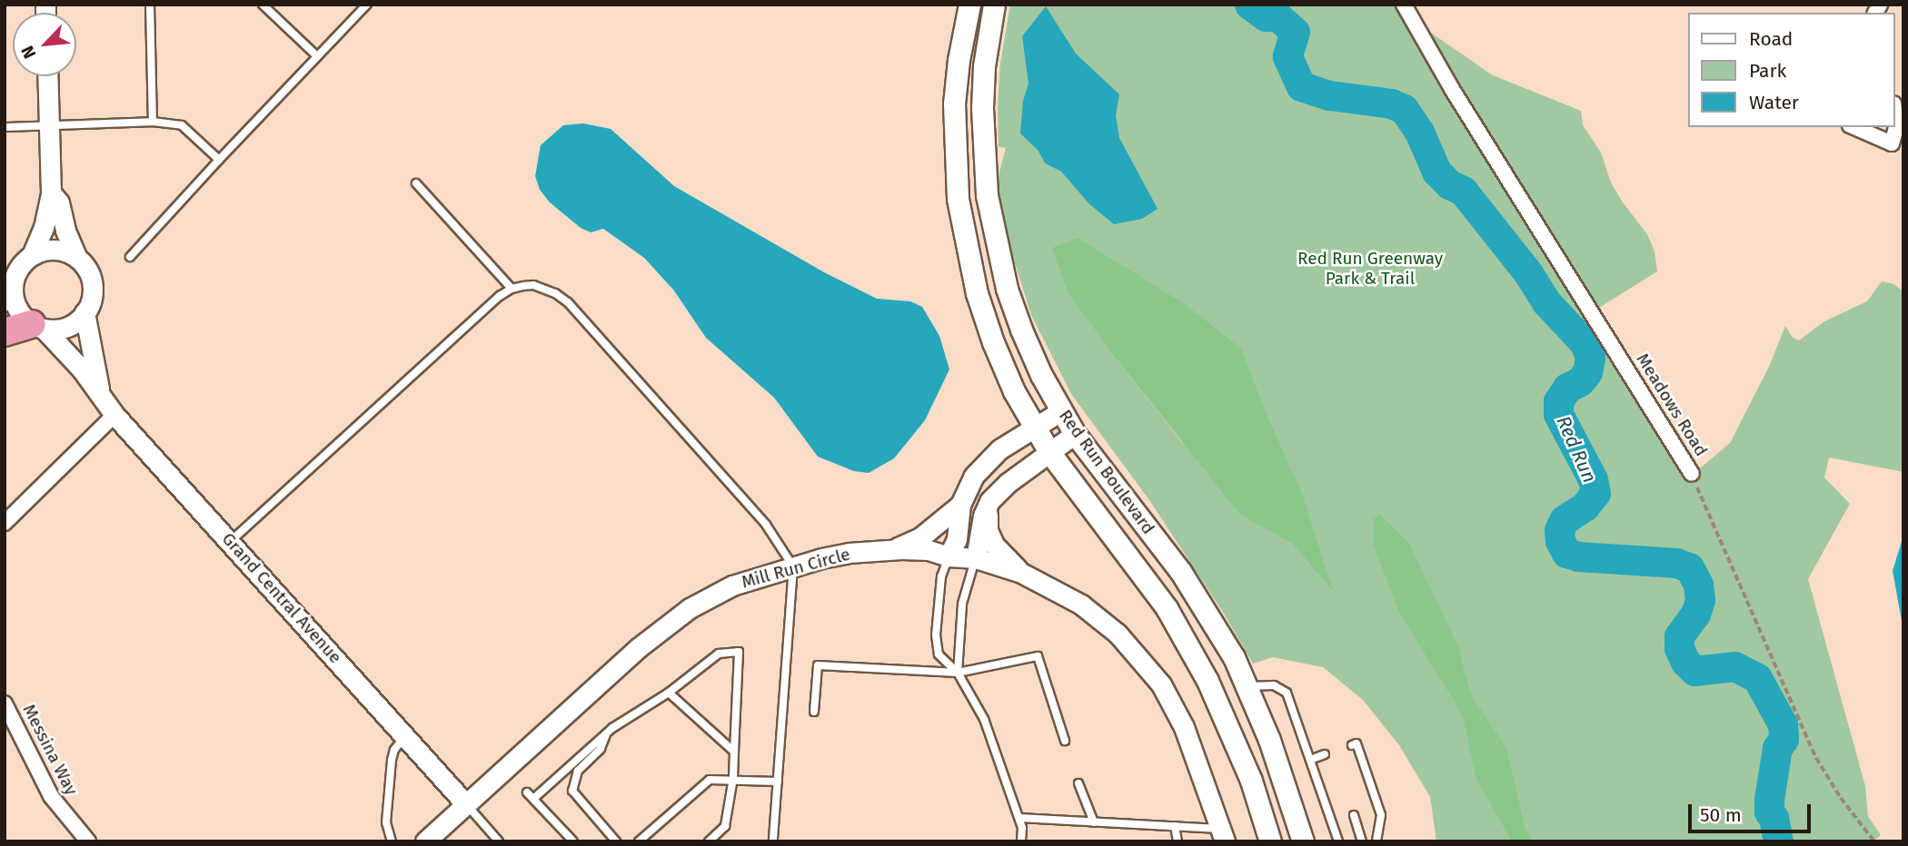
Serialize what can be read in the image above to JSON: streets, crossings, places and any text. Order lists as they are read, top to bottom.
{
  "streets": {
    "main road": ["Red Run Boulevard"],
    "street": [
      "Meadows Road",
      "Mill Run Circle",
      "Grand Central Avenue",
      "Messina Way"
    ]
  },
  "crossings": [
    ["Mill Run Circle", "Grand Central Avenue"]
  ],
  "water": ["Red Run"],
  "parks": ["Red Run Greenway Park & Trail"],
  "legend": ["Road", "Park", "Water"],
  "scale_bar": "50 m",
  "north": "bottom left"
}
